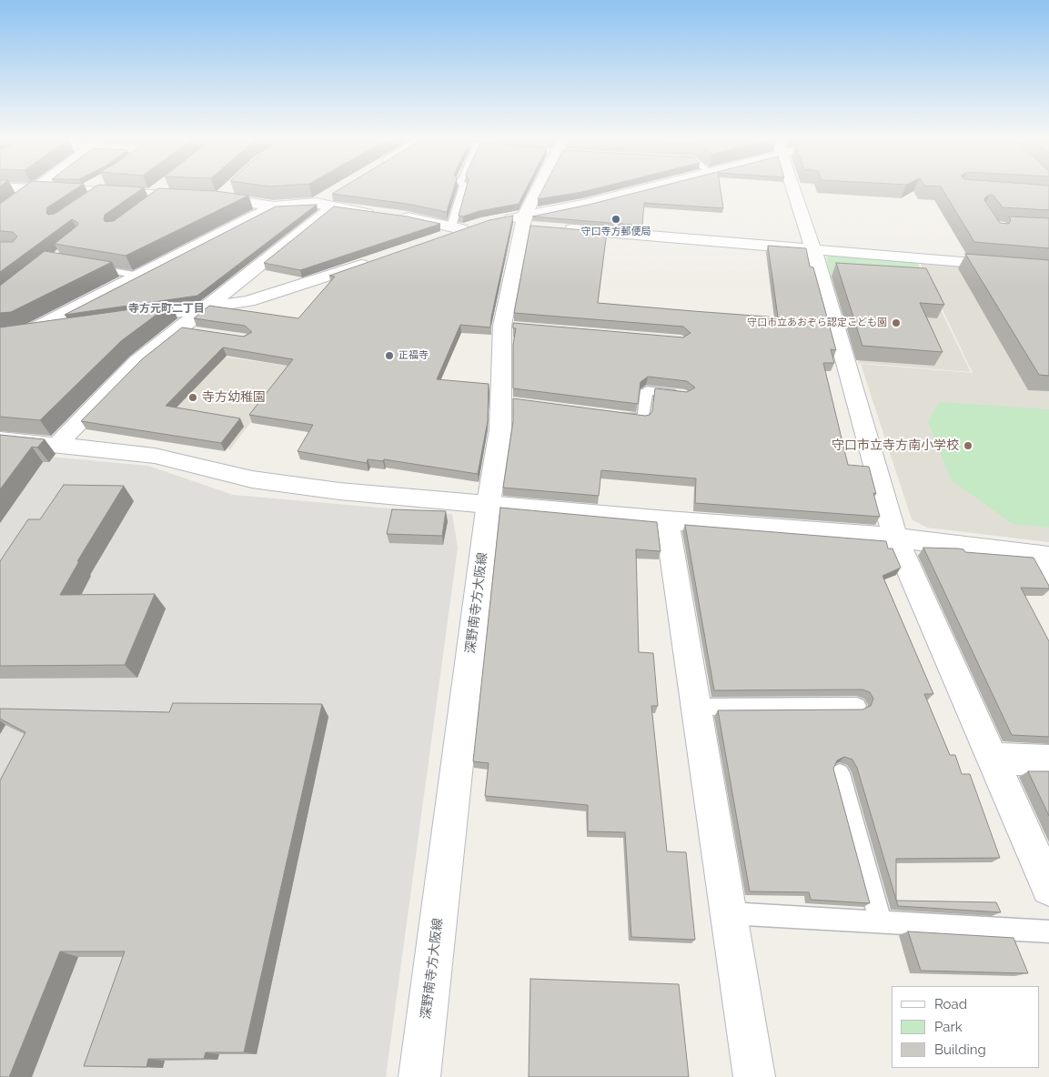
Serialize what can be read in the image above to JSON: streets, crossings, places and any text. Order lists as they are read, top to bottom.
{
  "streets": {
    "street": ["深野南寺方大阪線"]
  },
  "districts": ["寺方元町二丁目"],
  "places": [
    "守口寺方郵便局",
    "守口市立あおぞら認定こども園",
    "正福寺",
    "寺方幼稚園",
    "守口市立寺方南小学校"
  ],
  "legend": ["Road", "Park", "Building"]
}
